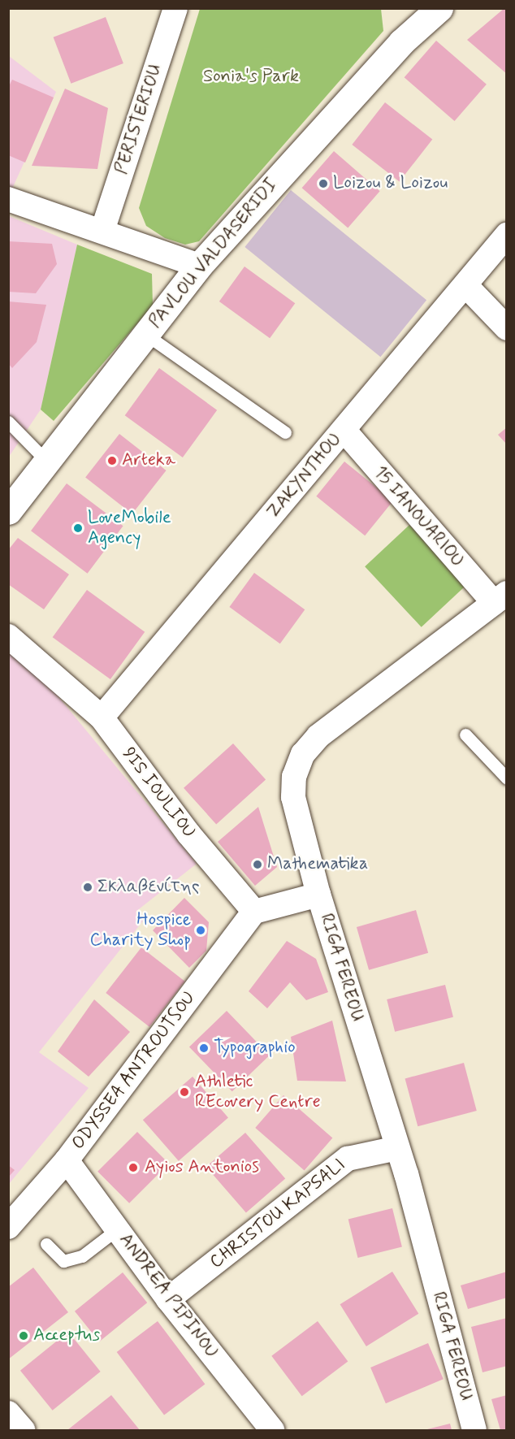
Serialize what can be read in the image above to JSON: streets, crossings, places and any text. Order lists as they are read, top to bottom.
{
  "streets": {
    "street": [
      "PERISTERIOU",
      "PAVLOU VALDASERIDI",
      "ZAKYNTHOU",
      "15 IANOUARIOU",
      "9IS IOULIOU",
      "RIGA FEREOU",
      "ODYSSEA ANTROUTSOU",
      "CHRISTOU KAPSALI",
      "ANDREA PIPINOU"
    ]
  },
  "crossings": [
    ["ZAKYNTHOU", "15 IANOUARIOU"],
    ["ZAKYNTHOU", "9IS IOULIOU"],
    ["15 IANOUARIOU", "RIGA FEREOU"],
    ["9IS IOULIOU", "ODYSSEA ANTROUTSOU"],
    ["RIGA FEREOU", "CHRISTOU KAPSALI"],
    ["ODYSSEA ANTROUTSOU", "ANDREA PIPINOU"],
    ["CHRISTOU KAPSALI", "ANDREA PIPINOU"]
  ],
  "parks": ["Sonia's Park"],
  "places": [
    "Loizou & Loizou",
    "Arteka",
    "LoveMobile Agency",
    "Mathematika",
    "Σκλαβενίτης",
    "Hospice Charity Shop",
    "Typographio",
    "Athletic REcovery Centre",
    "Ayios Antonios",
    "Acceptus"
  ]
}
